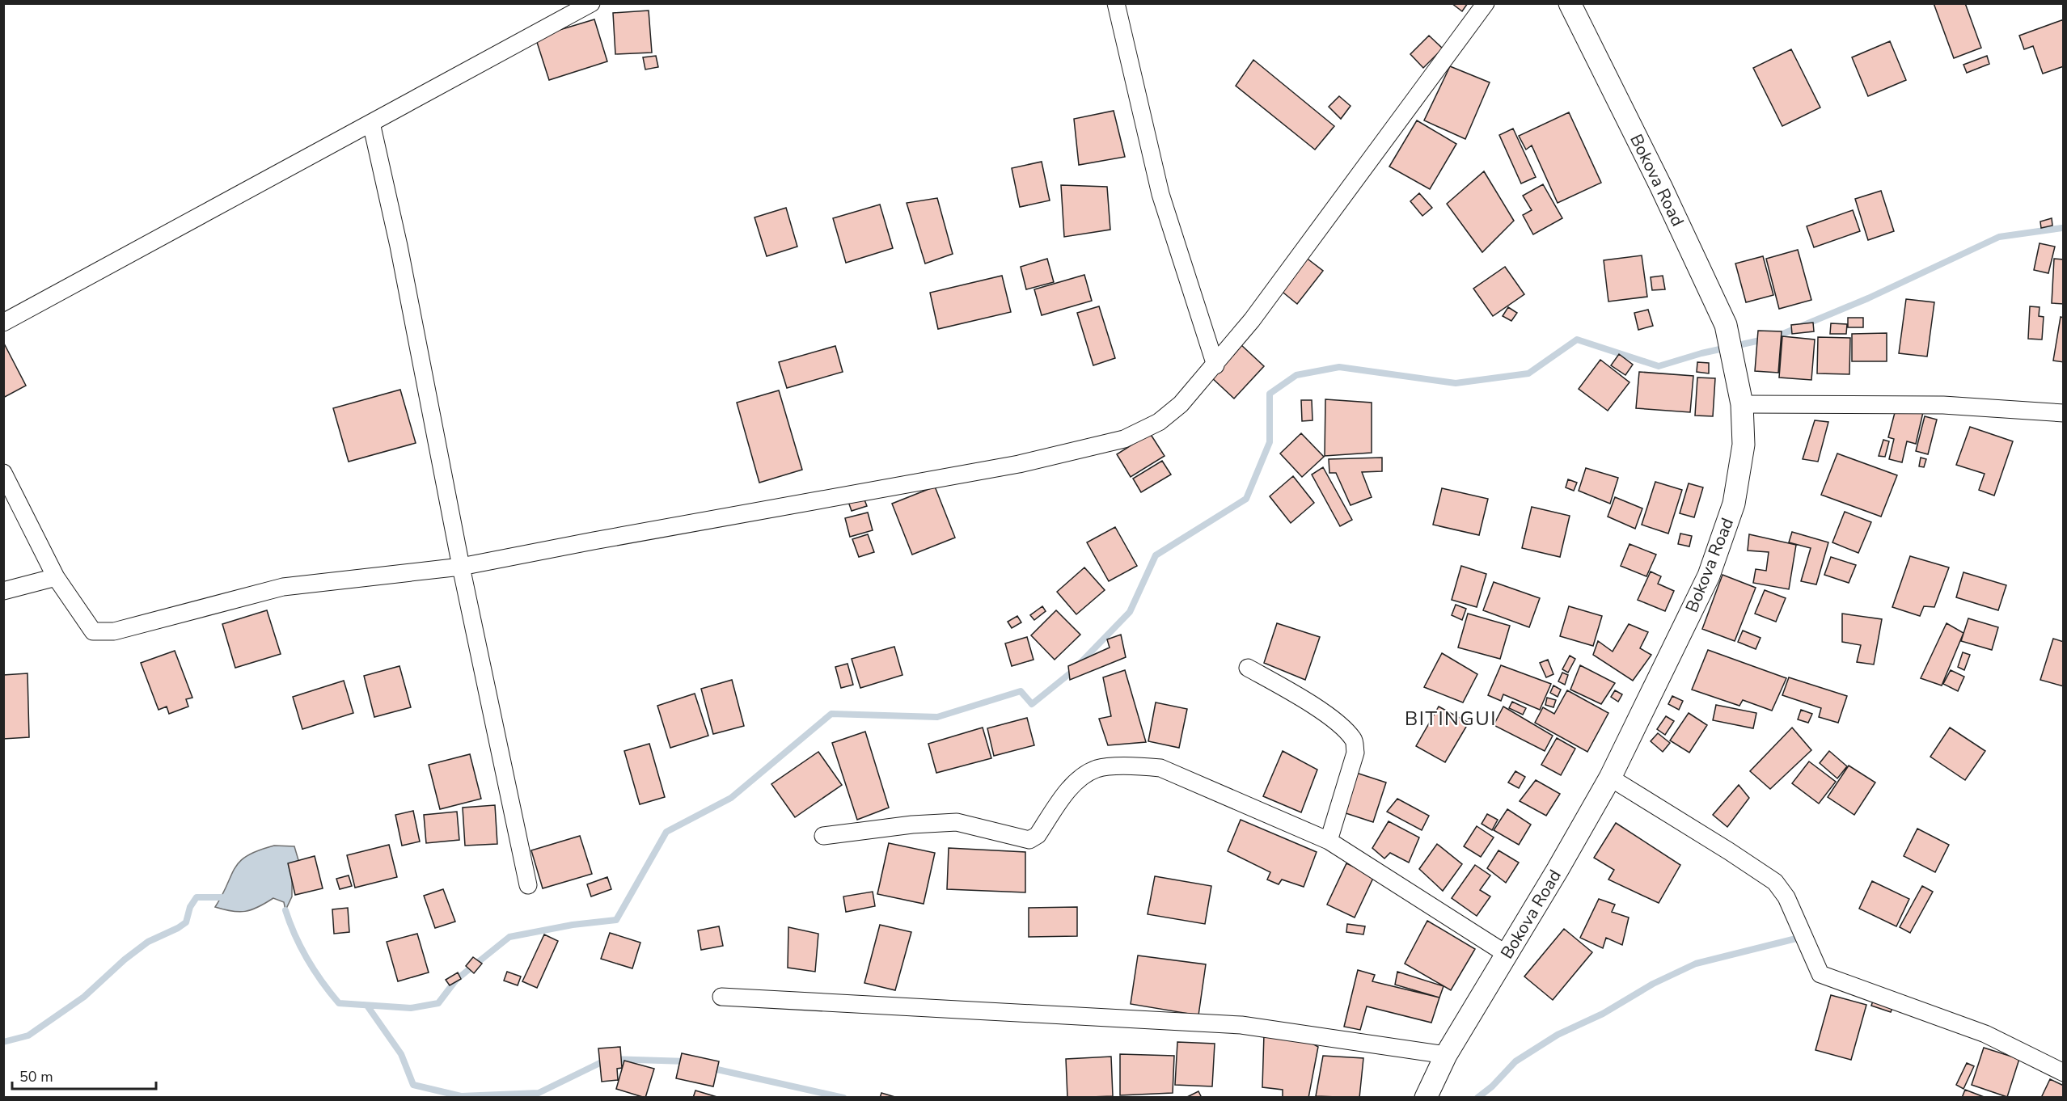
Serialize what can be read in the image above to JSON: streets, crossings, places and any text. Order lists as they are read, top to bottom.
{
  "streets": {
    "street": ["Bokova Road"]
  },
  "districts": ["BITINGUI"],
  "scale_bar": "50 m"
}
